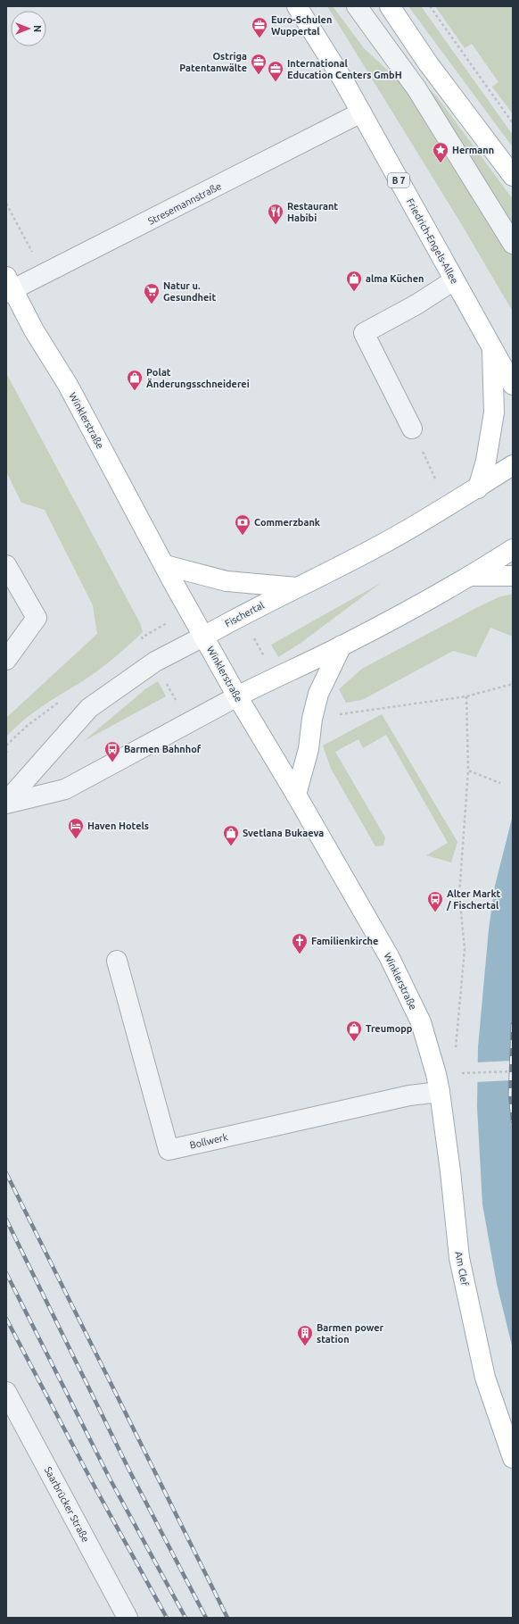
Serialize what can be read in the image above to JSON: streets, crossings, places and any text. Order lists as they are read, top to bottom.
{
  "streets": {
    "main road": [
      "B 7",
      "Friedrich-Engels-Allee",
      "Winklerstraße",
      "Fischertal",
      "Am Clef"
    ],
    "street": ["Stresemannstraße", "Bollwerk", "Saarbrücker Straße"]
  },
  "crossings": [
    ["Stresemannstraße", "Friedrich-Engels-Allee"],
    ["Stresemannstraße", "Winklerstraße"],
    ["Winklerstraße", "Fischertal"],
    ["Winklerstraße", "Bollwerk"],
    ["Winklerstraße", "Am Clef"],
    ["Bollwerk", "Am Clef"]
  ],
  "places": {
    "office": ["Euro-Schulen Wuppertal", "Ostriga Patentanwälte", "International Education Centers GmbH"],
    "place": ["Hermann"],
    "restaurant": ["Restaurant Habibi"],
    "shop": [
      "alma Küchen",
      "Polat Änderungsschneiderei",
      "Svetlana Bukaeva",
      "Treumopp"
    ],
    "supermarket": ["Natur u. Gesundheit"],
    "bank": ["Commerzbank"],
    "bus stop": ["Barmen Bahnhof", "Alter Markt / Fischertal"],
    "hotel": ["Haven Hotels"],
    "church": ["Familienkirche"],
    "building": ["Barmen power station"]
  },
  "north": "right"
}
